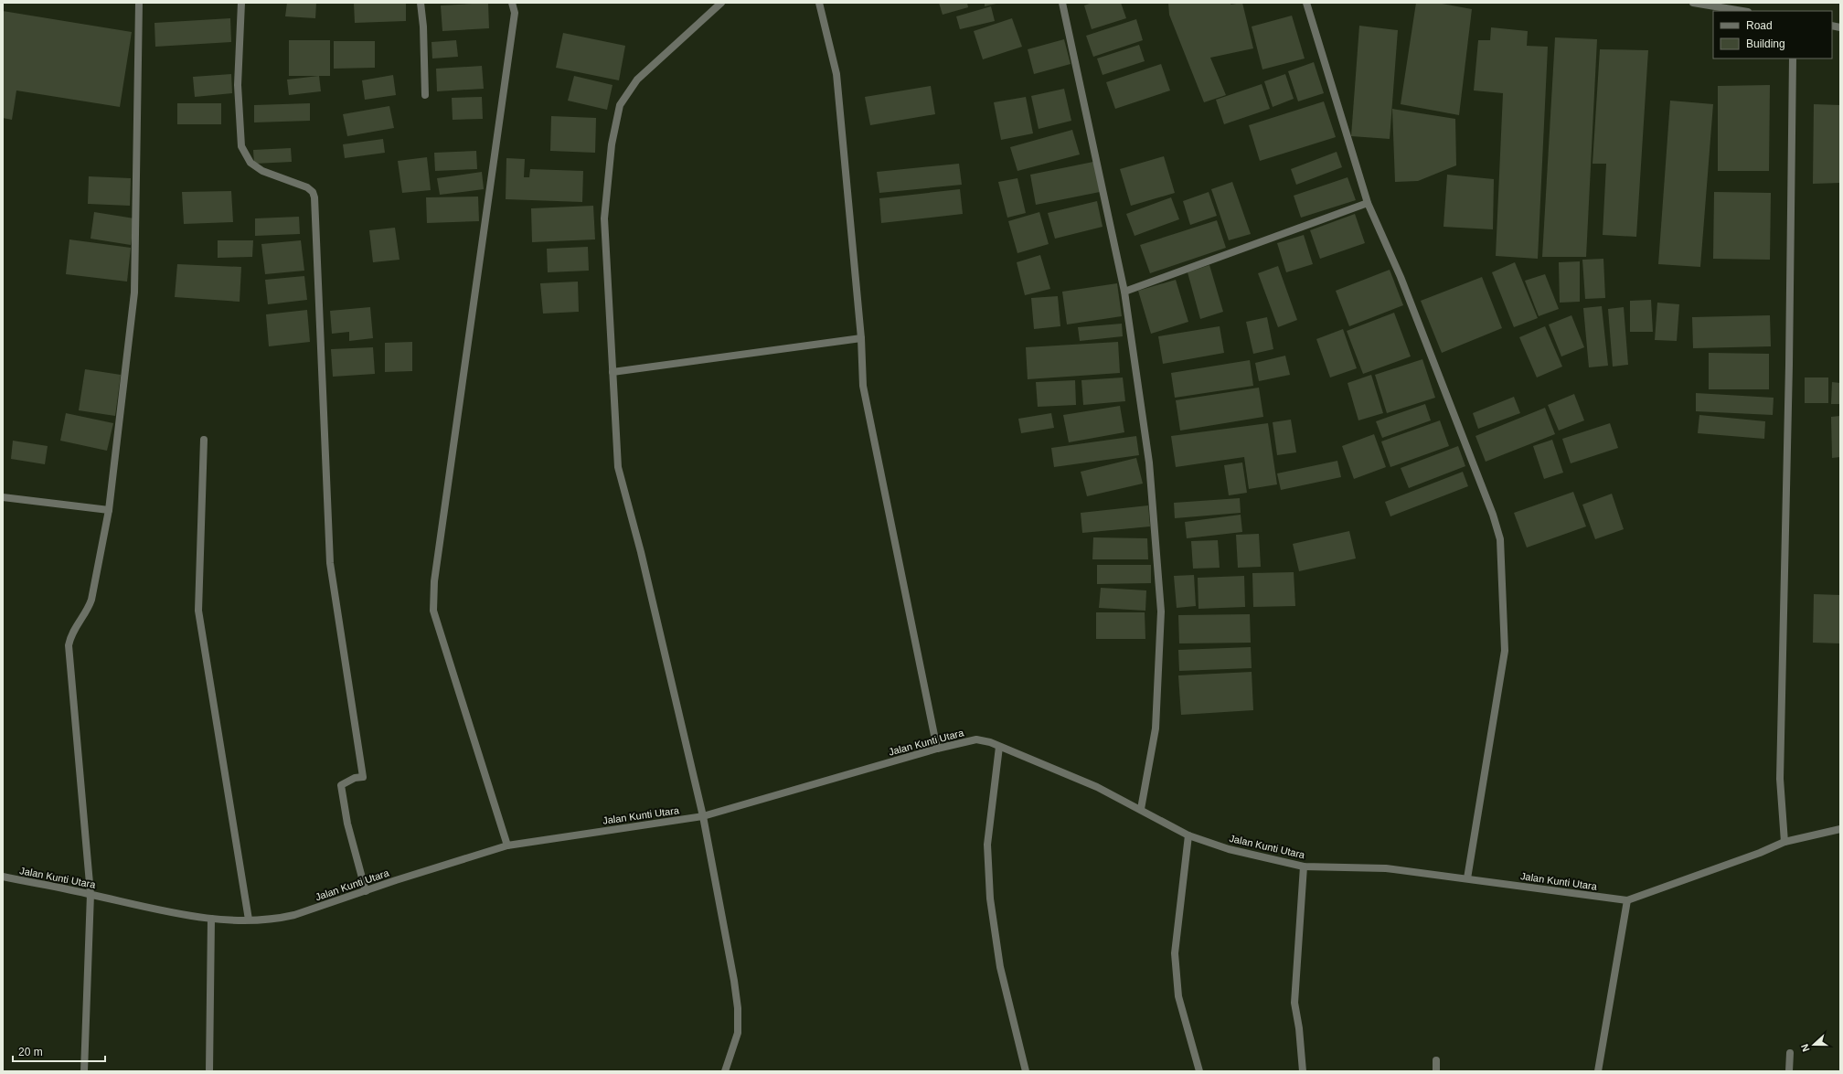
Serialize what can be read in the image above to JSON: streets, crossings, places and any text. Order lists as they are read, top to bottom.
{
  "streets": {
    "street": ["Jalan Kunti Utara"]
  },
  "legend": ["Road", "Building"],
  "scale_bar": "20 m",
  "north": "left"
}
